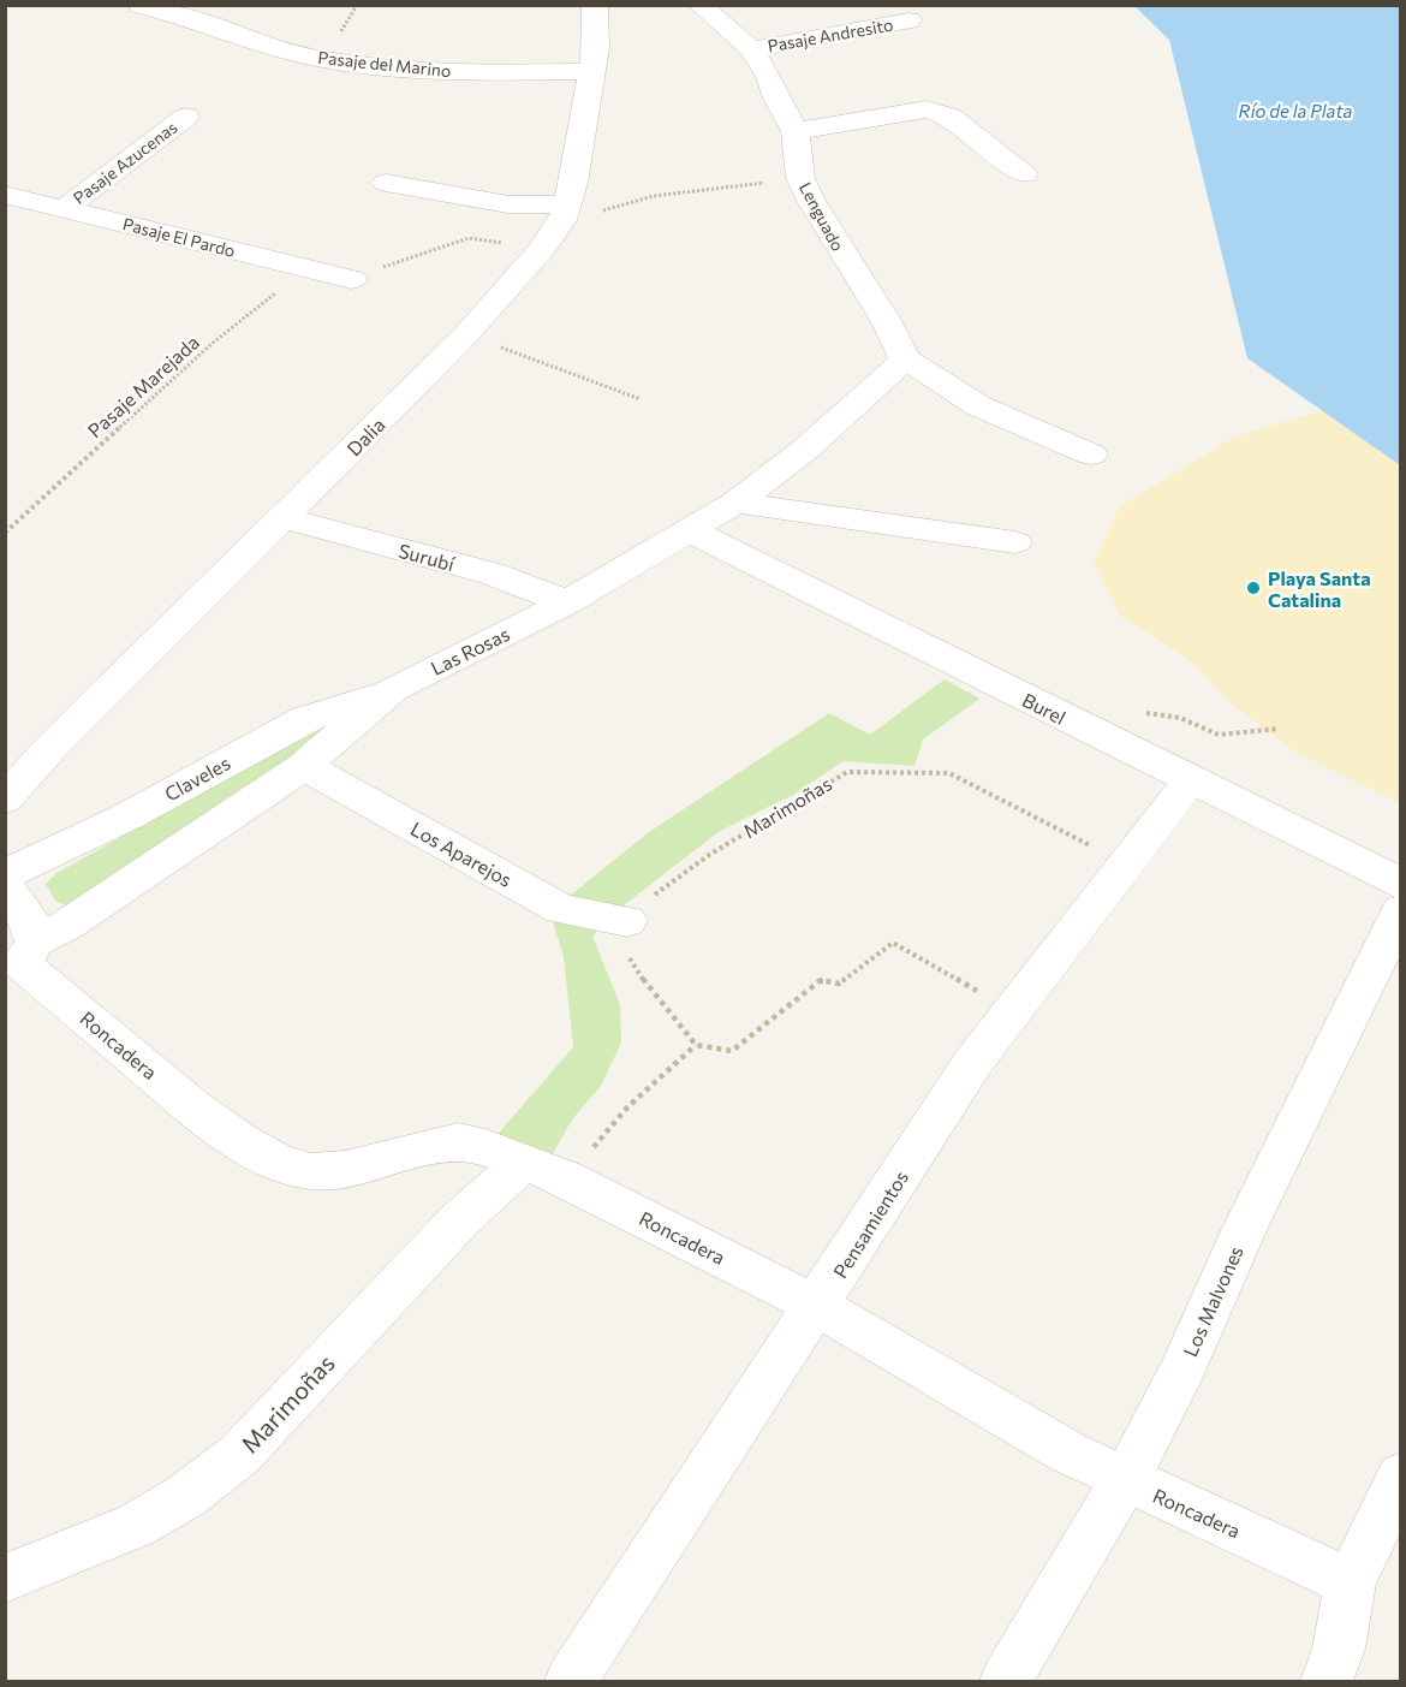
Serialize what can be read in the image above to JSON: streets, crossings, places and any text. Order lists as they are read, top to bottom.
{
  "streets": {
    "street": [
      "Pasaje Andresito",
      "Pasaje del Marino",
      "Pasaje Azucenas",
      "Lenguado",
      "Pasaje El Pardo",
      "Dalia",
      "Surubí",
      "Las Rosas",
      "Burel",
      "Claveles",
      "Marimoñas",
      "Los Aparejos",
      "Roncadera",
      "Pensamientos",
      "Los Malvones"
    ],
    "path": ["Pasaje Marejada"]
  },
  "crossings": [
    ["Pasaje Andresito", "Lenguado"],
    ["Pasaje del Marino", "Dalia"],
    ["Pasaje Azucenas", "Pasaje El Pardo"],
    ["Lenguado", "Las Rosas"],
    ["Pasaje El Pardo", "Pasaje Marejada"],
    ["Dalia", "Surubí"],
    ["Surubí", "Las Rosas"],
    ["Las Rosas", "Burel"],
    ["Las Rosas", "Claveles"],
    ["Las Rosas", "Los Aparejos"],
    ["Las Rosas", "Roncadera"],
    ["Burel", "Pensamientos"],
    ["Marimoñas", "Los Aparejos"],
    ["Marimoñas", "Roncadera"],
    ["Marimoñas", "Pensamientos"],
    ["Roncadera", "Pensamientos"],
    ["Roncadera", "Los Malvones"]
  ],
  "water": ["Río de la Plata"],
  "places": ["Playa Santa Catalina"]
}
